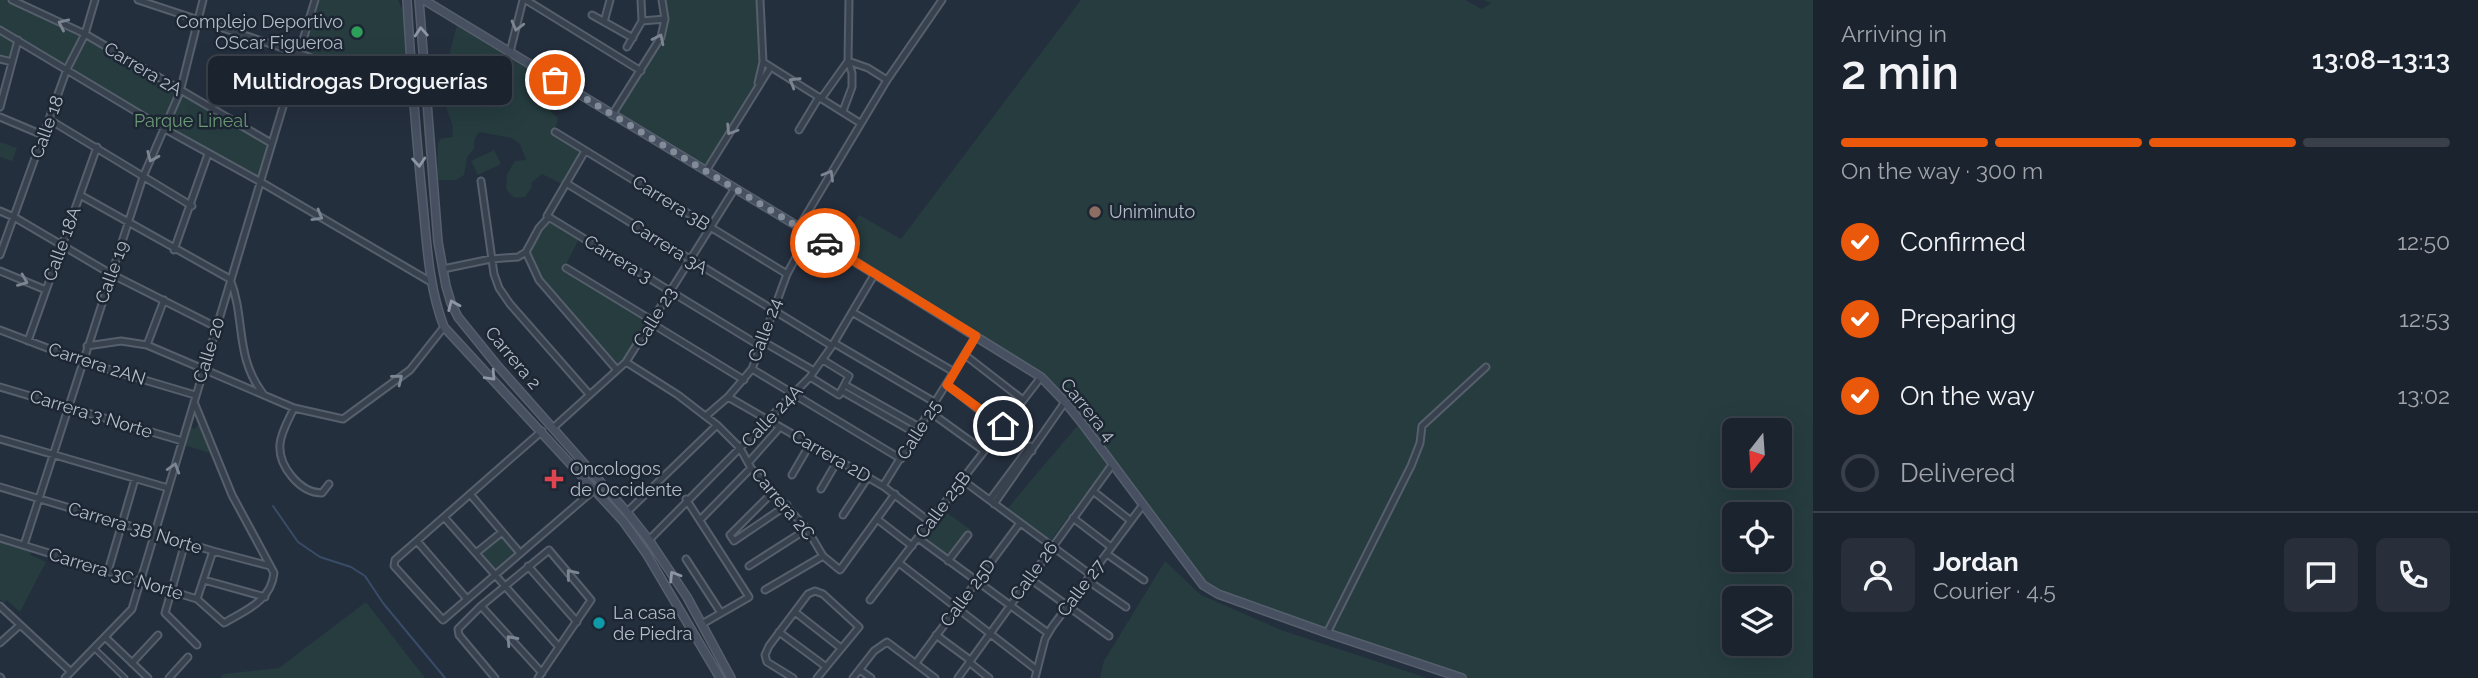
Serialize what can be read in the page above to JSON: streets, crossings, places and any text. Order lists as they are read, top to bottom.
{
  "streets": {
    "main road": ["Carrera 2", "Carrera 4"],
    "street": [
      "Carrera 2A",
      "Calle 18",
      "Carrera 3B",
      "Calle 18A",
      "Carrera 3A",
      "Carrera 3",
      "Calle 19",
      "Calle 23",
      "Calle 24",
      "Calle 20",
      "Carrera 2AN",
      "Carrera 3 Norte",
      "Calle 24A",
      "Calle 25",
      "Carrera 2D",
      "Carrera 2C",
      "Calle 25B",
      "Carrera 3B Norte",
      "Calle 26",
      "Carrera 3C Norte",
      "Calle 27",
      "Calle 25D"
    ]
  },
  "crossings": [
    ["Carrera 2A", "Calle 18"],
    ["Carrera 2A", "Calle 19"],
    ["Carrera 2A", "Calle 20"],
    ["Carrera 3B", "Calle 23"],
    ["Carrera 3B", "Calle 24"],
    ["Calle 18A", "Carrera 2AN"],
    ["Carrera 3A", "Calle 23"],
    ["Carrera 3A", "Calle 24"],
    ["Carrera 3", "Calle 23"],
    ["Carrera 3", "Calle 24"],
    ["Calle 19", "Carrera 2AN"],
    ["Calle 19", "Carrera 3 Norte"],
    ["Calle 19", "Carrera 3B Norte"],
    ["Calle 19", "Carrera 3C Norte"],
    ["Calle 23", "Carrera 2"],
    ["Calle 23", "Carrera 4"],
    ["Calle 23", "Carrera 2C"],
    ["Calle 24", "Carrera 4"],
    ["Calle 24", "Carrera 2D"],
    ["Calle 24", "Carrera 2C"],
    ["Calle 20", "Carrera 2AN"],
    ["Calle 20", "Carrera 3 Norte"],
    ["Calle 20", "Carrera 3B Norte"],
    ["Calle 20", "Carrera 3C Norte"],
    ["Carrera 2", "Carrera 4"],
    ["Carrera 2", "Calle 24A"],
    ["Carrera 4", "Calle 24A"],
    ["Carrera 4", "Calle 25"],
    ["Carrera 4", "Calle 25B"],
    ["Carrera 4", "Calle 26"],
    ["Carrera 4", "Calle 27"],
    ["Calle 24A", "Carrera 2D"],
    ["Calle 24A", "Carrera 2C"],
    ["Calle 25", "Carrera 2D"],
    ["Carrera 2D", "Calle 25B"]
  ],
  "parks": ["Parque Lineal"],
  "places": {
    "other": [
      "Complejo Deportivo OScar Figueroa",
      "Multidrogas Droguerías",
      "Uniminuto",
      "La casa de Piedra"
    ],
    "health": ["Oncologos de Occidente"]
  },
  "north": "bottom",
  "page": {
    "heading": ["2 min", "Arriving in", "13:08–13:13"],
    "panel": ["Jordan", "Courier · 4.5"],
    "bubble": "Multidrogas Droguerías",
    "bar": "On the way · 300 m",
    "list": [
      ["Confirmed", "12:50"],
      ["Preparing", "12:53"],
      ["On the way", "13:02"],
      "Delivered"
    ]
  }
}
